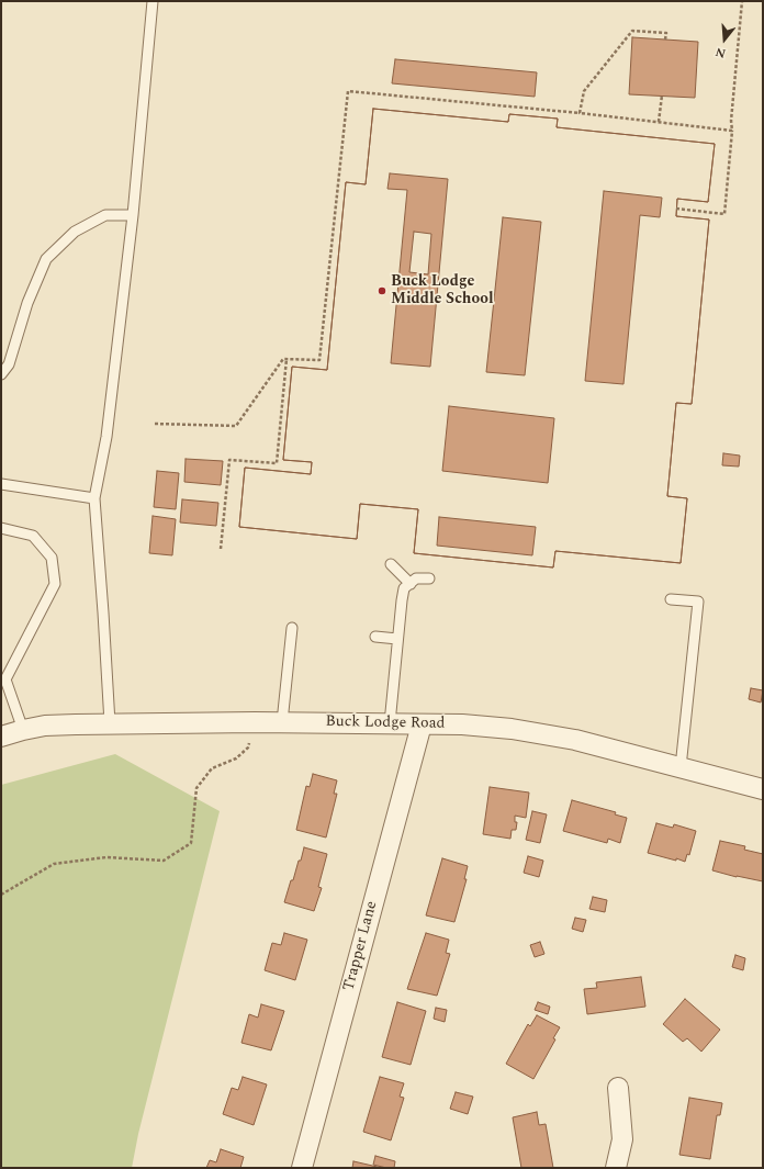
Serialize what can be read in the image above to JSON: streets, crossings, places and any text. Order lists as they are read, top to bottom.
{
  "streets": {
    "street": ["Buck Lodge Road", "Trapper Lane"]
  },
  "crossings": [
    ["Buck Lodge Road", "Trapper Lane"]
  ],
  "places": ["Buck Lodge Middle School"],
  "north": "bottom"
}
